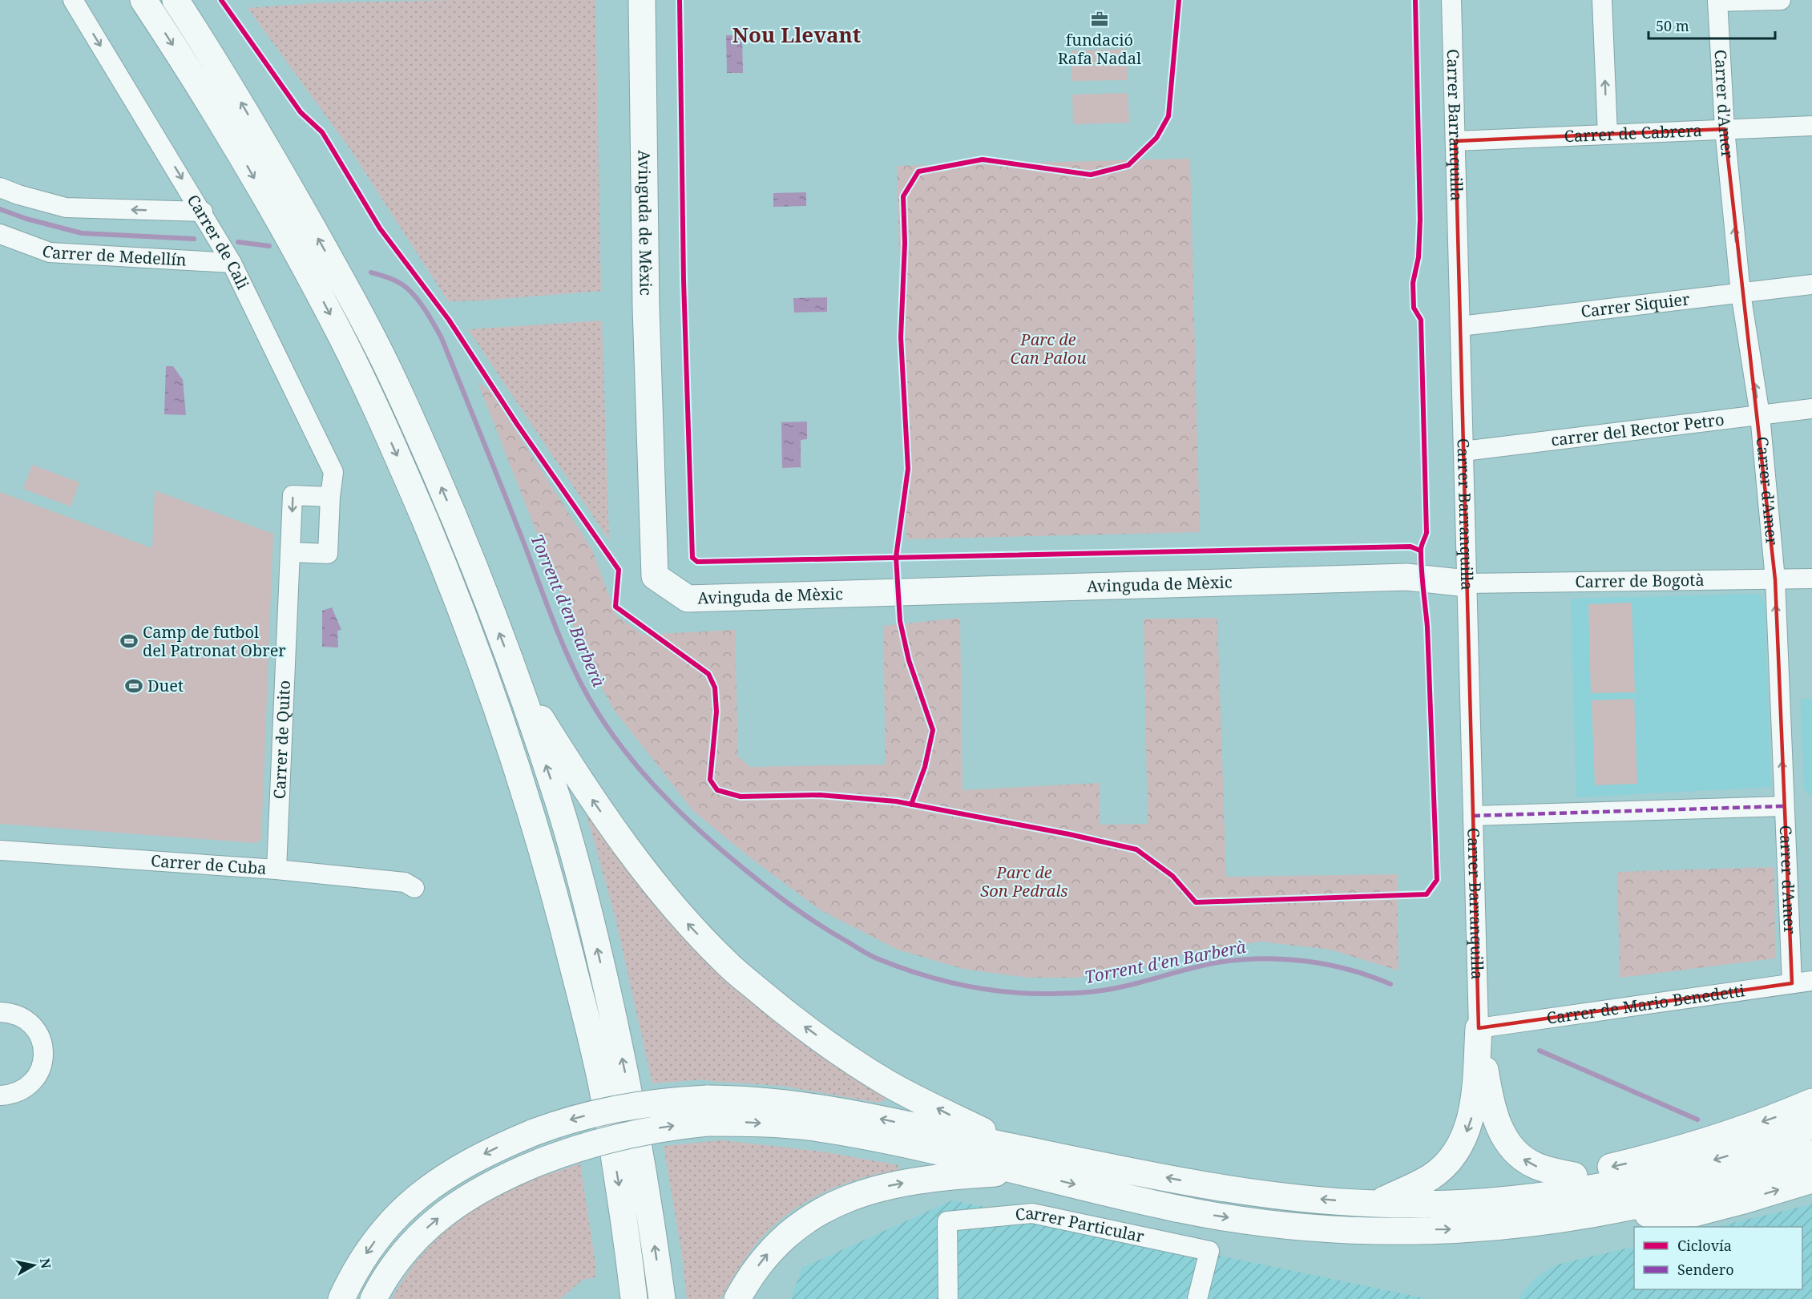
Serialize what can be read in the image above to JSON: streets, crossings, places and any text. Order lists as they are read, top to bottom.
{
  "streets": {
    "main road": ["Avinguda de Mèxic"],
    "street": [
      "Carrer d'Amer",
      "Carrer Barranquilla",
      "Carrer de Cabrera",
      "Carrer de Cali",
      "Carrer de Medellín",
      "Carrer Siquier",
      "carrer del Rector Petro",
      "Carrer de Bogotà",
      "Carrer de Quito",
      "Carrer de Cuba",
      "Carrer de Mario Benedetti",
      "Carrer Particular"
    ]
  },
  "crossings": [
    ["Carrer d'Amer", "Carrer de Cabrera"],
    ["Carrer d'Amer", "Carrer Siquier"],
    ["Carrer d'Amer", "carrer del Rector Petro"],
    ["Carrer d'Amer", "Carrer de Bogotà"],
    ["Carrer d'Amer", "Carrer de Mario Benedetti"],
    ["Carrer Barranquilla", "Carrer de Cabrera"],
    ["Carrer Barranquilla", "Avinguda de Mèxic"],
    ["Carrer Barranquilla", "Carrer Siquier"],
    ["Carrer Barranquilla", "carrer del Rector Petro"],
    ["Carrer Barranquilla", "Carrer de Bogotà"],
    ["Carrer Barranquilla", "Carrer de Mario Benedetti"],
    ["Avinguda de Mèxic", "Carrer de Bogotà"],
    ["Carrer de Cali", "Carrer de Medellín"],
    ["Carrer de Cali", "Carrer de Quito"],
    ["Carrer de Quito", "Carrer de Cuba"]
  ],
  "one_way": ["Carrer d'Amer", "Carrer de Cali"],
  "districts": ["Nou Llevant"],
  "water": ["Torrent d'en Barberà"],
  "parks": ["Parc de Can Palou", "Parc de Son Pedrals"],
  "places": {
    "office": ["fundació Rafa Nadal"],
    "sports": ["Camp de futbol del Patronat Obrer", "Duet"]
  },
  "legend": ["Ciclovía", "Sendero"],
  "scale_bar": "50 m",
  "north": "right"
}
